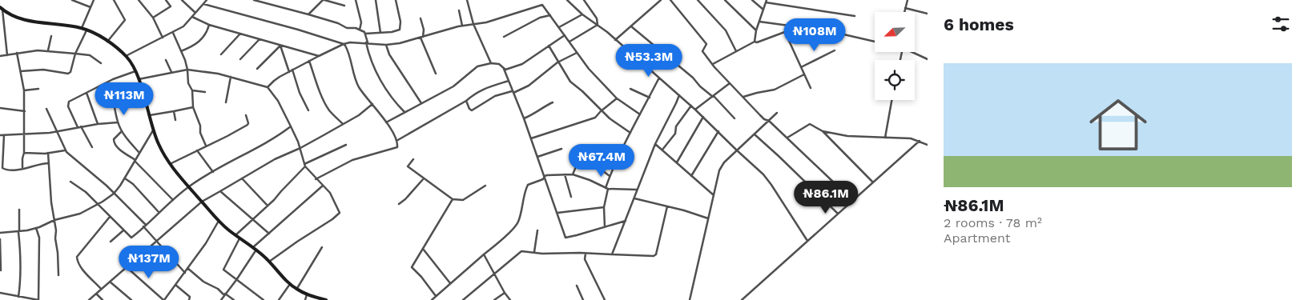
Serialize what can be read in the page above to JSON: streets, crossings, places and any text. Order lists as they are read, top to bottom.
{
  "north": "bottom left",
  "page": {
    "heading": "6 homes",
    "price": [
      "₦108M",
      "₦53.3M",
      "₦113M",
      "₦67.4M",
      "₦86.1M",
      "₦137M"
    ],
    "list": [
      {
        "name": "₦86.1M",
        "note": "2 rooms · 78 m² · Apartment"
      }
    ]
  }
}
